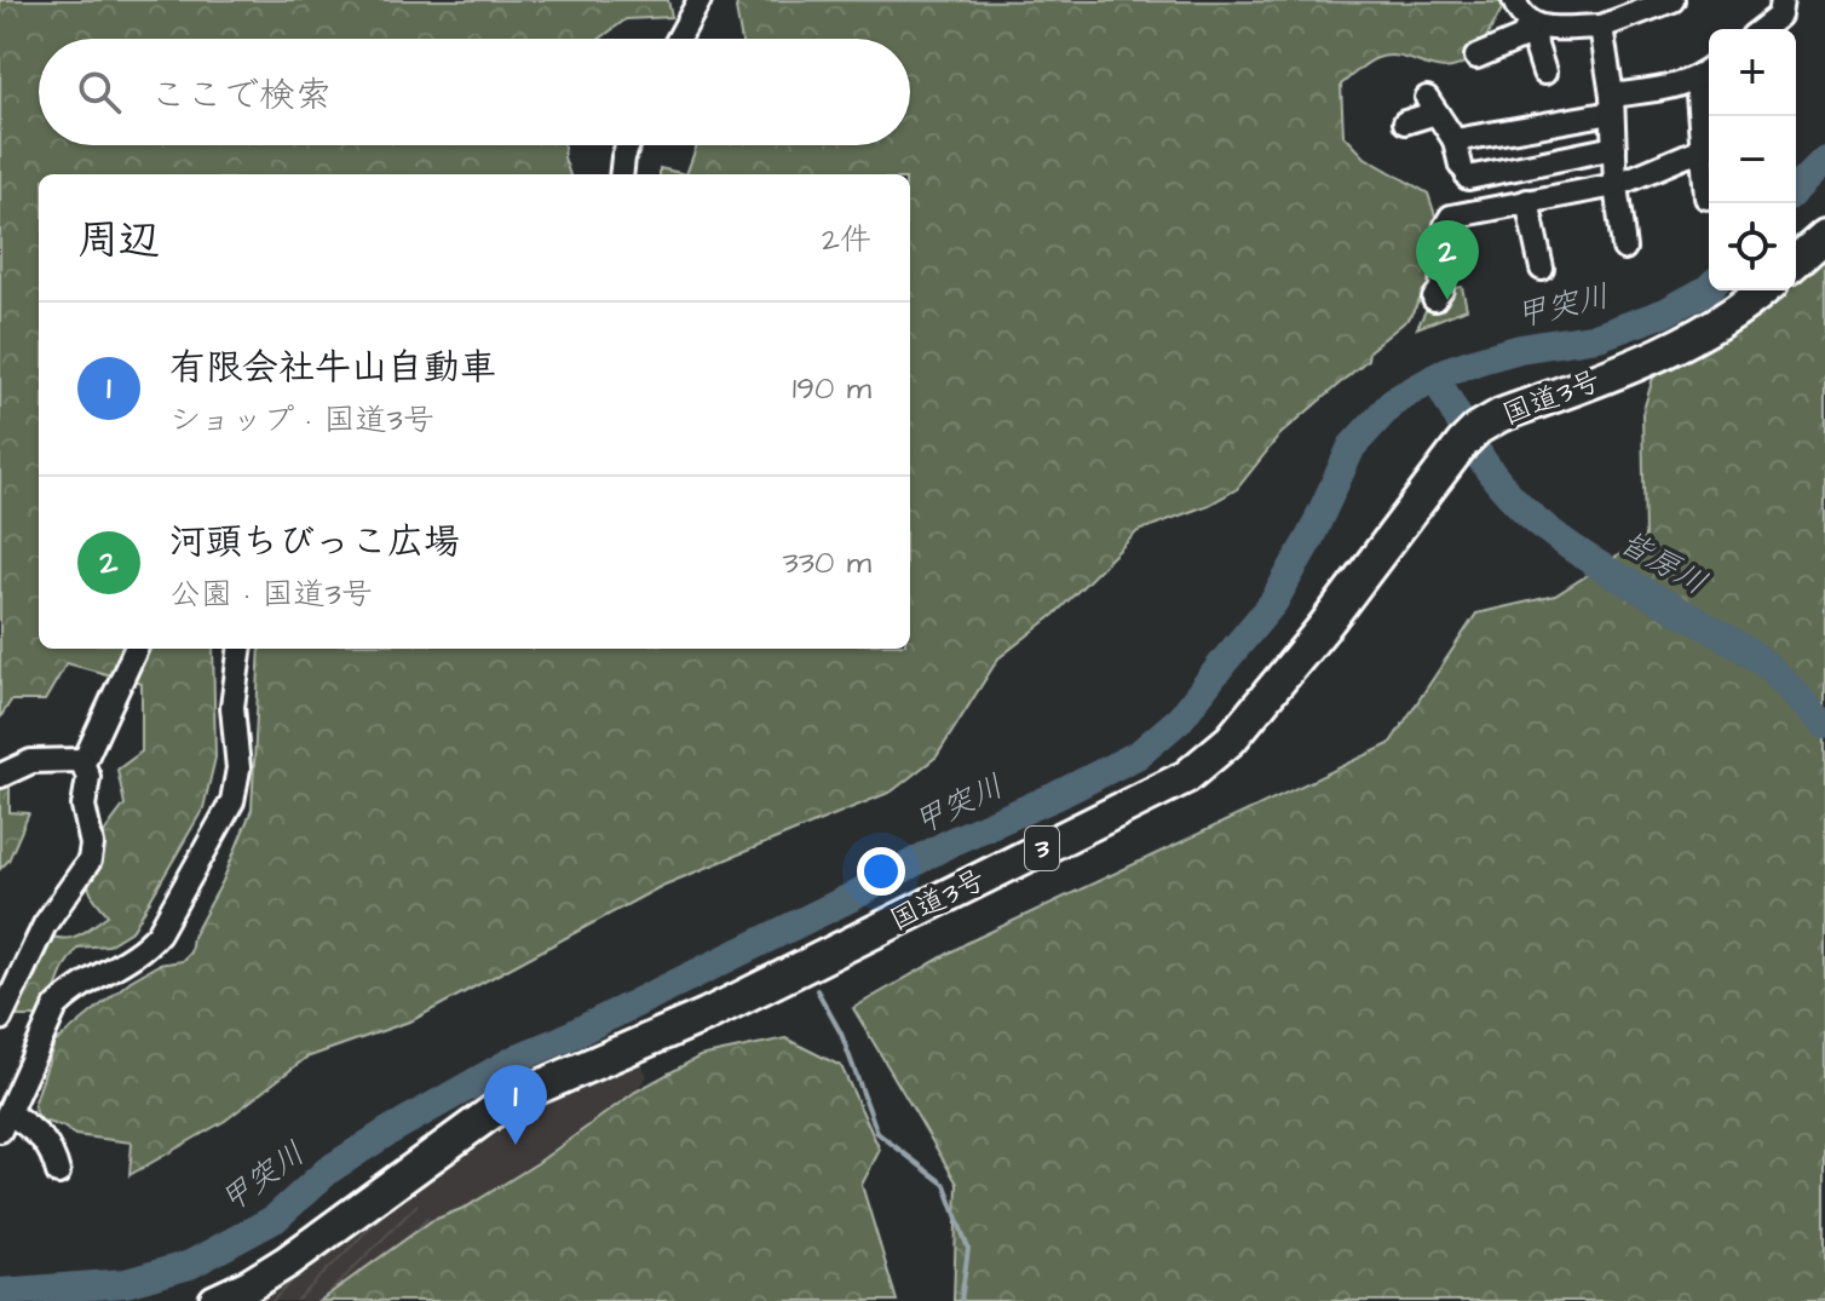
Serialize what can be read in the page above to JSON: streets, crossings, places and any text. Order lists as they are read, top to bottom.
{
  "streets": {
    "highway": ["国道3号", "3"]
  },
  "water": ["甲突川", "皆房川"],
  "page": {
    "map_buttons": ["+", "−"],
    "search": "ここで検索",
    "heading": ["周辺", "2件"],
    "pins": ["2", "1"],
    "list": [
      {
        "mark": "1",
        "name": "有限会社牛山自動車",
        "note": "ショップ · 国道3号",
        "value": "190 m"
      },
      {
        "mark": "2",
        "name": "河頭ちびっこ広場",
        "note": "公園 · 国道3号",
        "value": "330 m"
      }
    ]
  }
}
